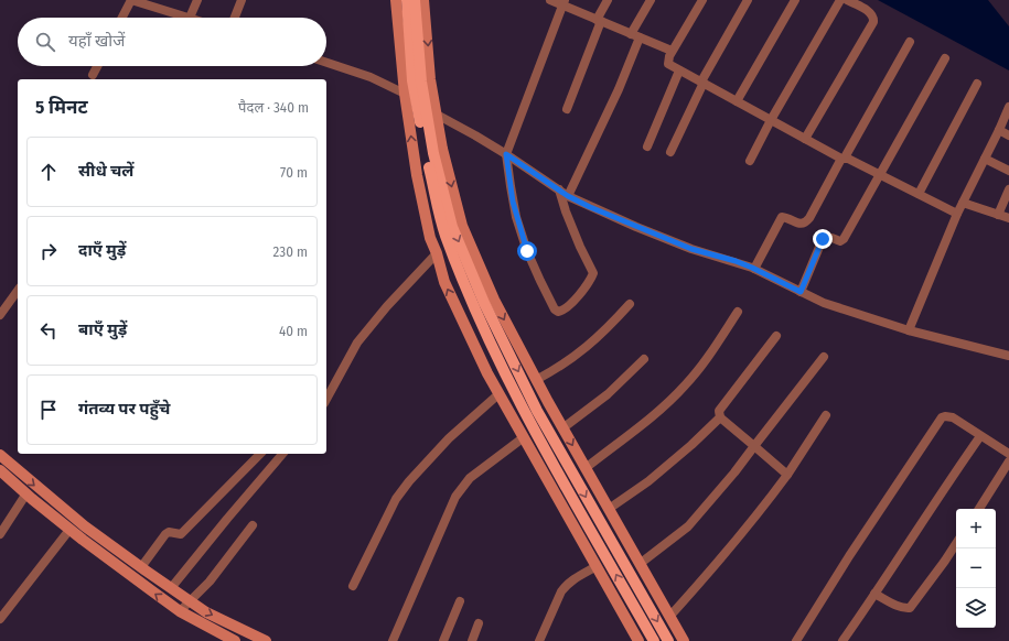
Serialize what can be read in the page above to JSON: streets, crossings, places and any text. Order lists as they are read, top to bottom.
{
  "page": {
    "search": "यहाँ खोजें",
    "heading": ["5 मिनट", "पैदल · 340 m"],
    "list": [
      ["सीधे चलें", "70 m"],
      ["दाएँ मुड़ें", "230 m"],
      ["बाएँ मुड़ें", "40 m"],
      "गंतव्य पर पहुँचे"
    ],
    "map_buttons": ["+", "−"]
  }
}
